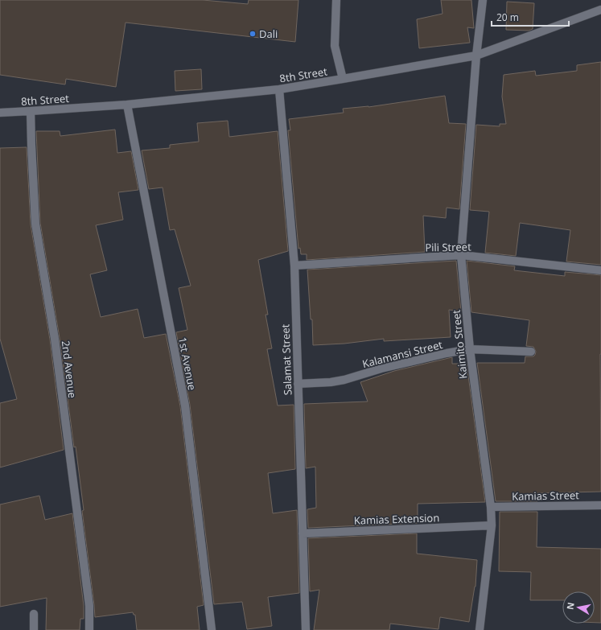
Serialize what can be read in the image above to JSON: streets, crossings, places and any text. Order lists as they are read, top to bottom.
{
  "streets": {
    "street": [
      "8th Street",
      "Pili Street",
      "Kaimito Street",
      "Kalamansi Street",
      "Salamat Street",
      "1st Avenue",
      "2nd Avenue",
      "Kamias Street",
      "Kamias Extension"
    ]
  },
  "crossings": [
    ["8th Street", "Kaimito Street"],
    ["8th Street", "Salamat Street"],
    ["8th Street", "1st Avenue"],
    ["8th Street", "2nd Avenue"],
    ["Pili Street", "Kaimito Street"],
    ["Pili Street", "Salamat Street"],
    ["Kaimito Street", "Kalamansi Street"],
    ["Kaimito Street", "Kamias Street"],
    ["Kaimito Street", "Kamias Extension"],
    ["Kalamansi Street", "Salamat Street"],
    ["Salamat Street", "Kamias Extension"]
  ],
  "places": ["Dali"],
  "scale_bar": "20 m",
  "north": "left"
}
